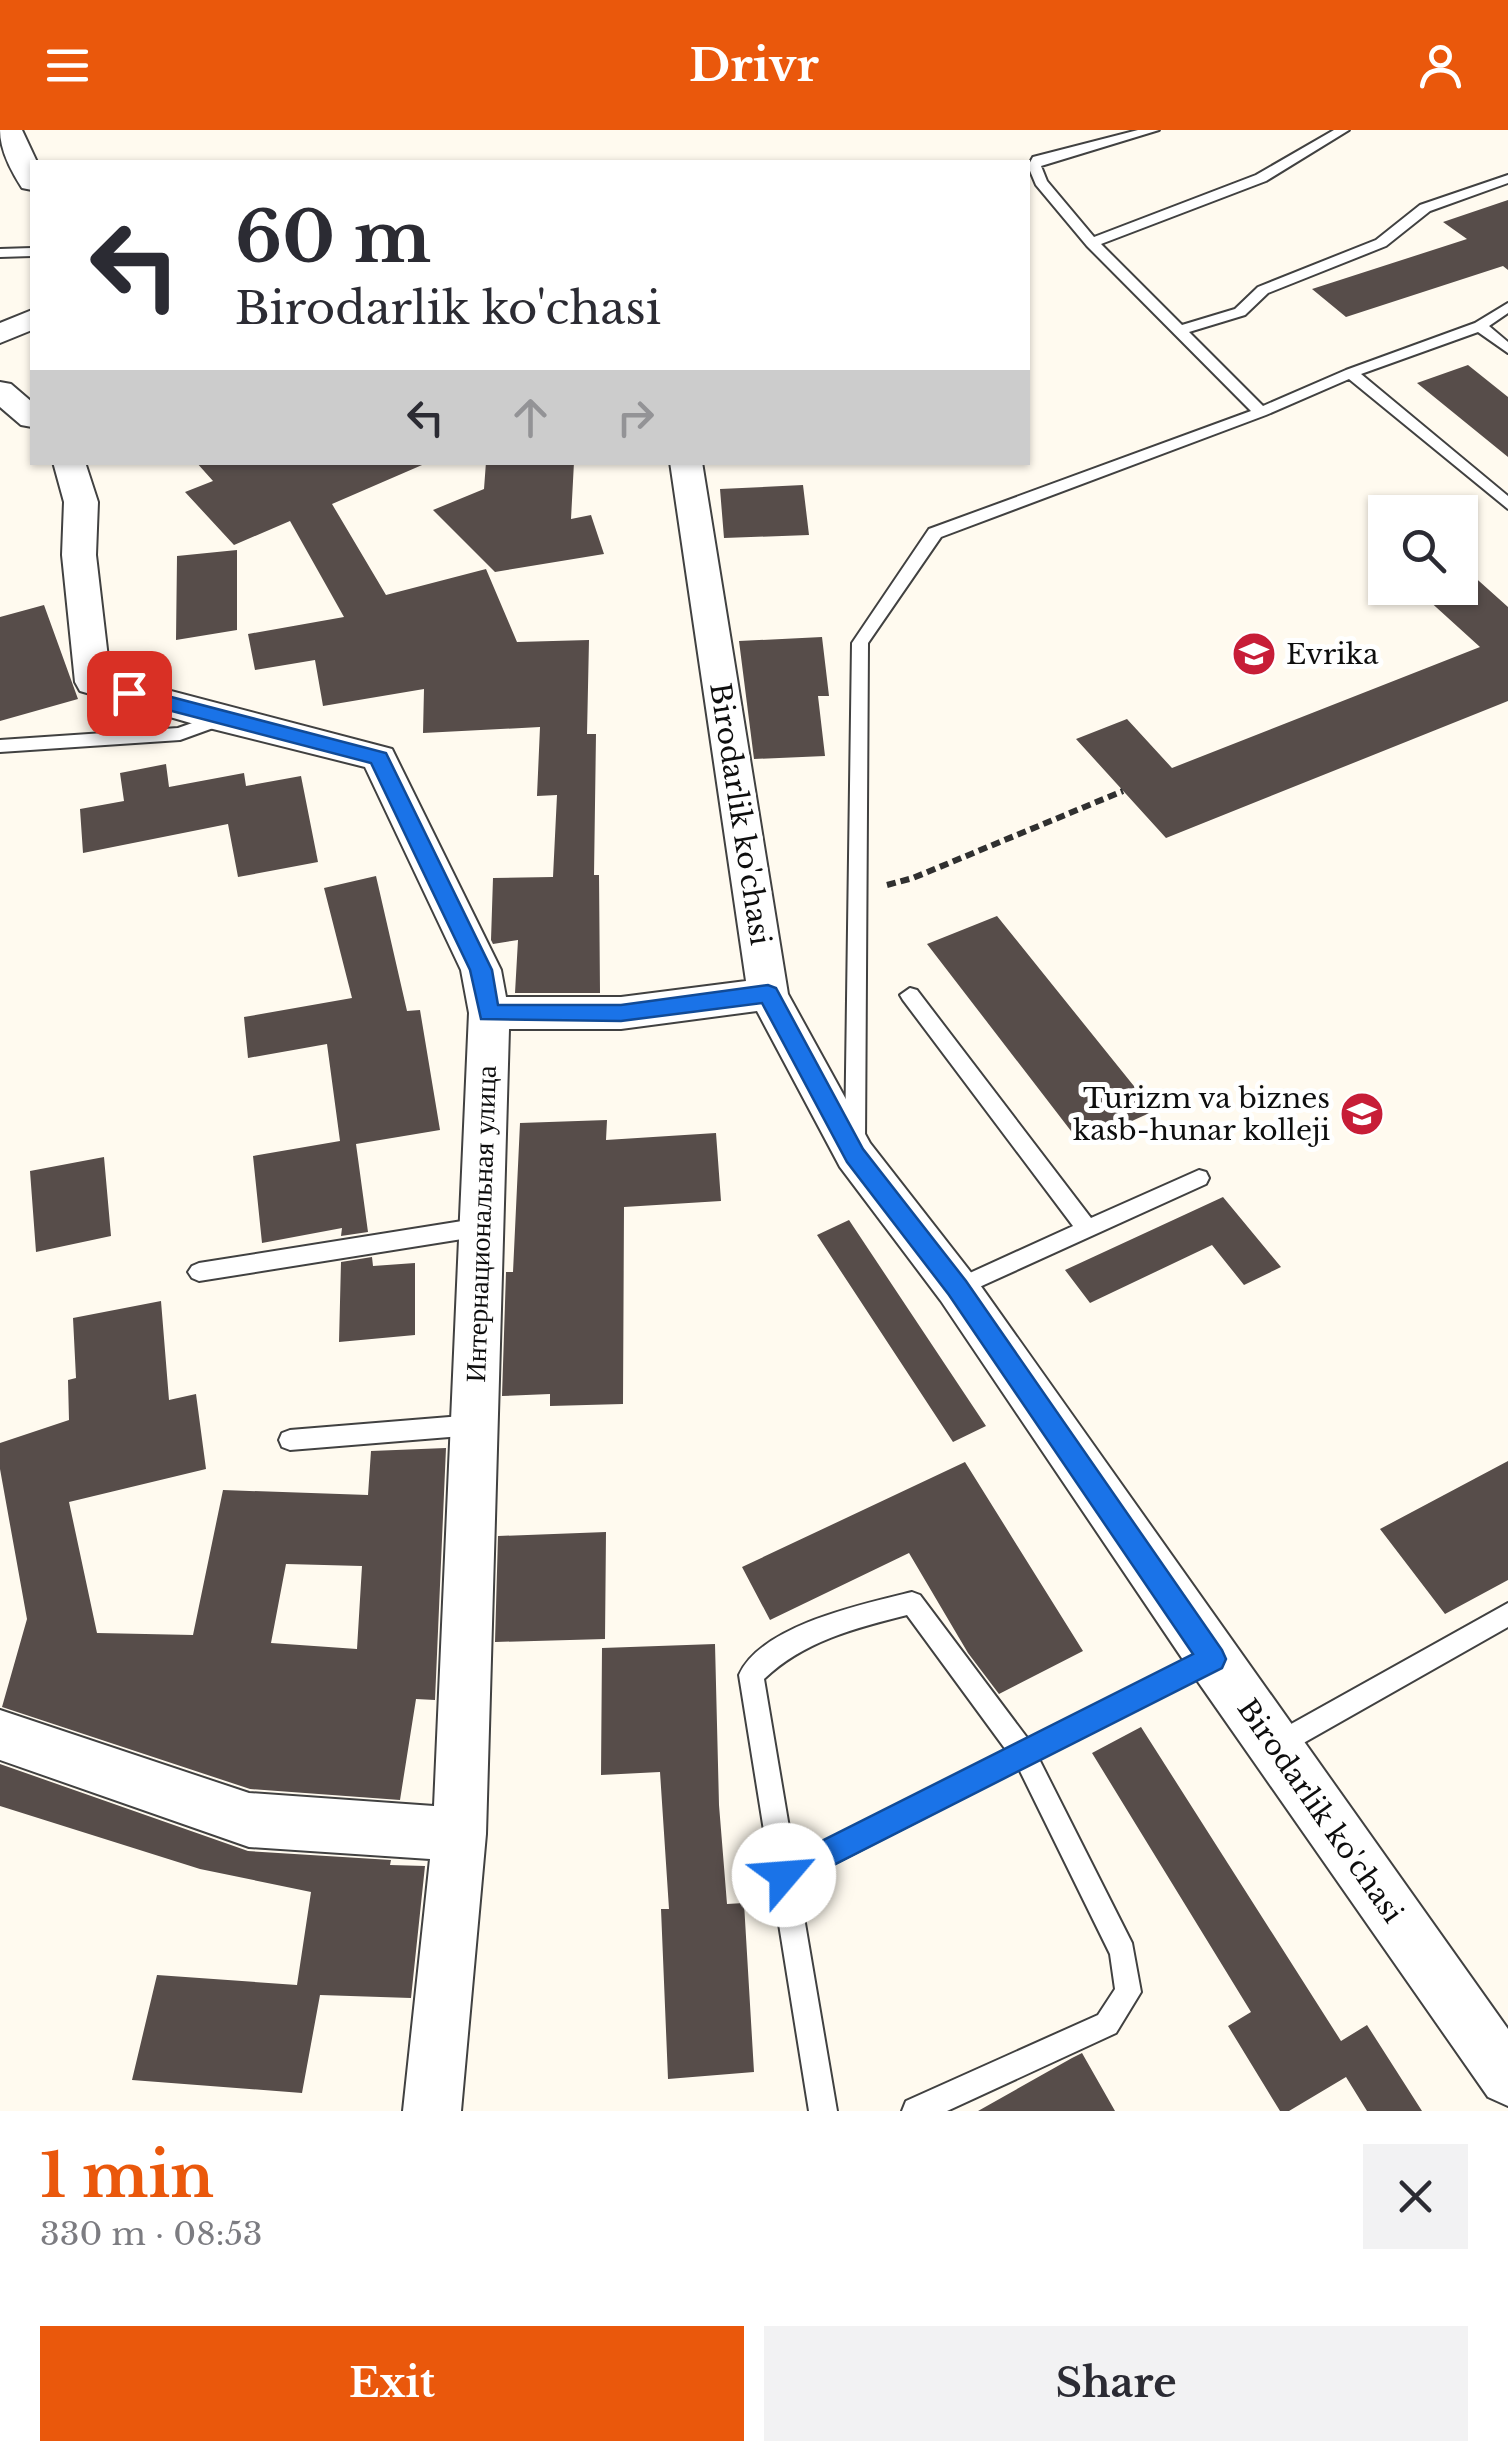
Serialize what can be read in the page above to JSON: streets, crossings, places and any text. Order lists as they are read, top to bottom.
{
  "streets": {
    "street": ["Birodarlik ko'chasi", "Интернациональная улица"]
  },
  "places": {
    "school or university": ["Evrika", "Turizm va biznes kasb-hunar kolleji"]
  },
  "page": {
    "header": "Drivr",
    "turn": ["60 m", "Birodarlik ko'chasi"],
    "heading": ["1 min", "330 m · 08:53"],
    "buttons": ["Exit", "Share"]
  }
}
